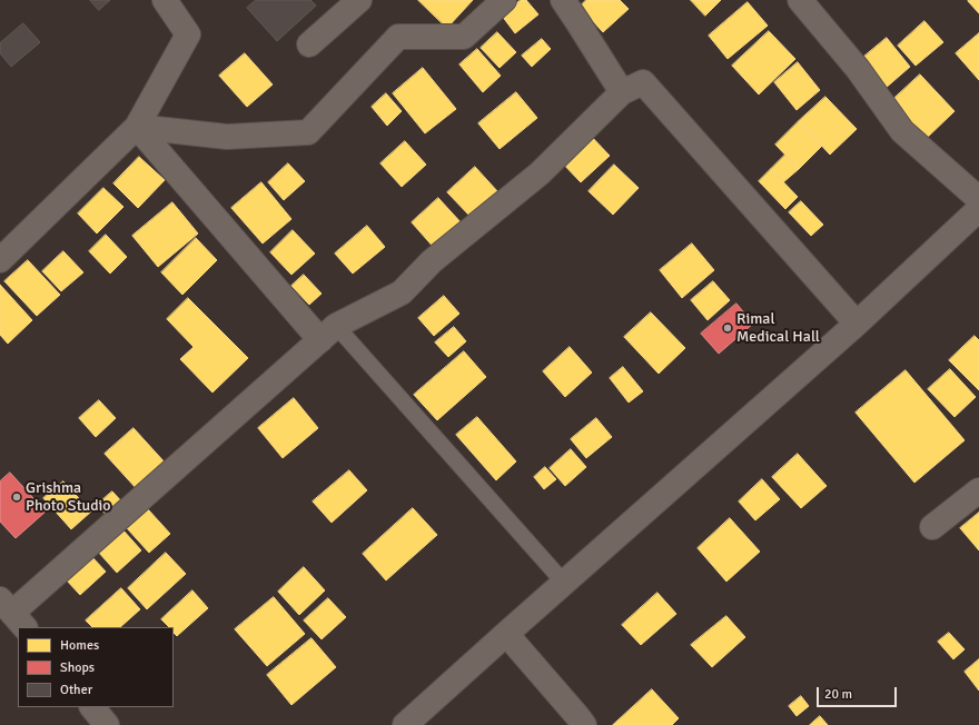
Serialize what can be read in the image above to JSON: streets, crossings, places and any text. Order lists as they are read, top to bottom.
{
  "places": ["Rimal Medical Hall", "Grishma Photo Studio"],
  "legend": ["Homes", "Shops", "Other"],
  "scale_bar": "20 m"
}
